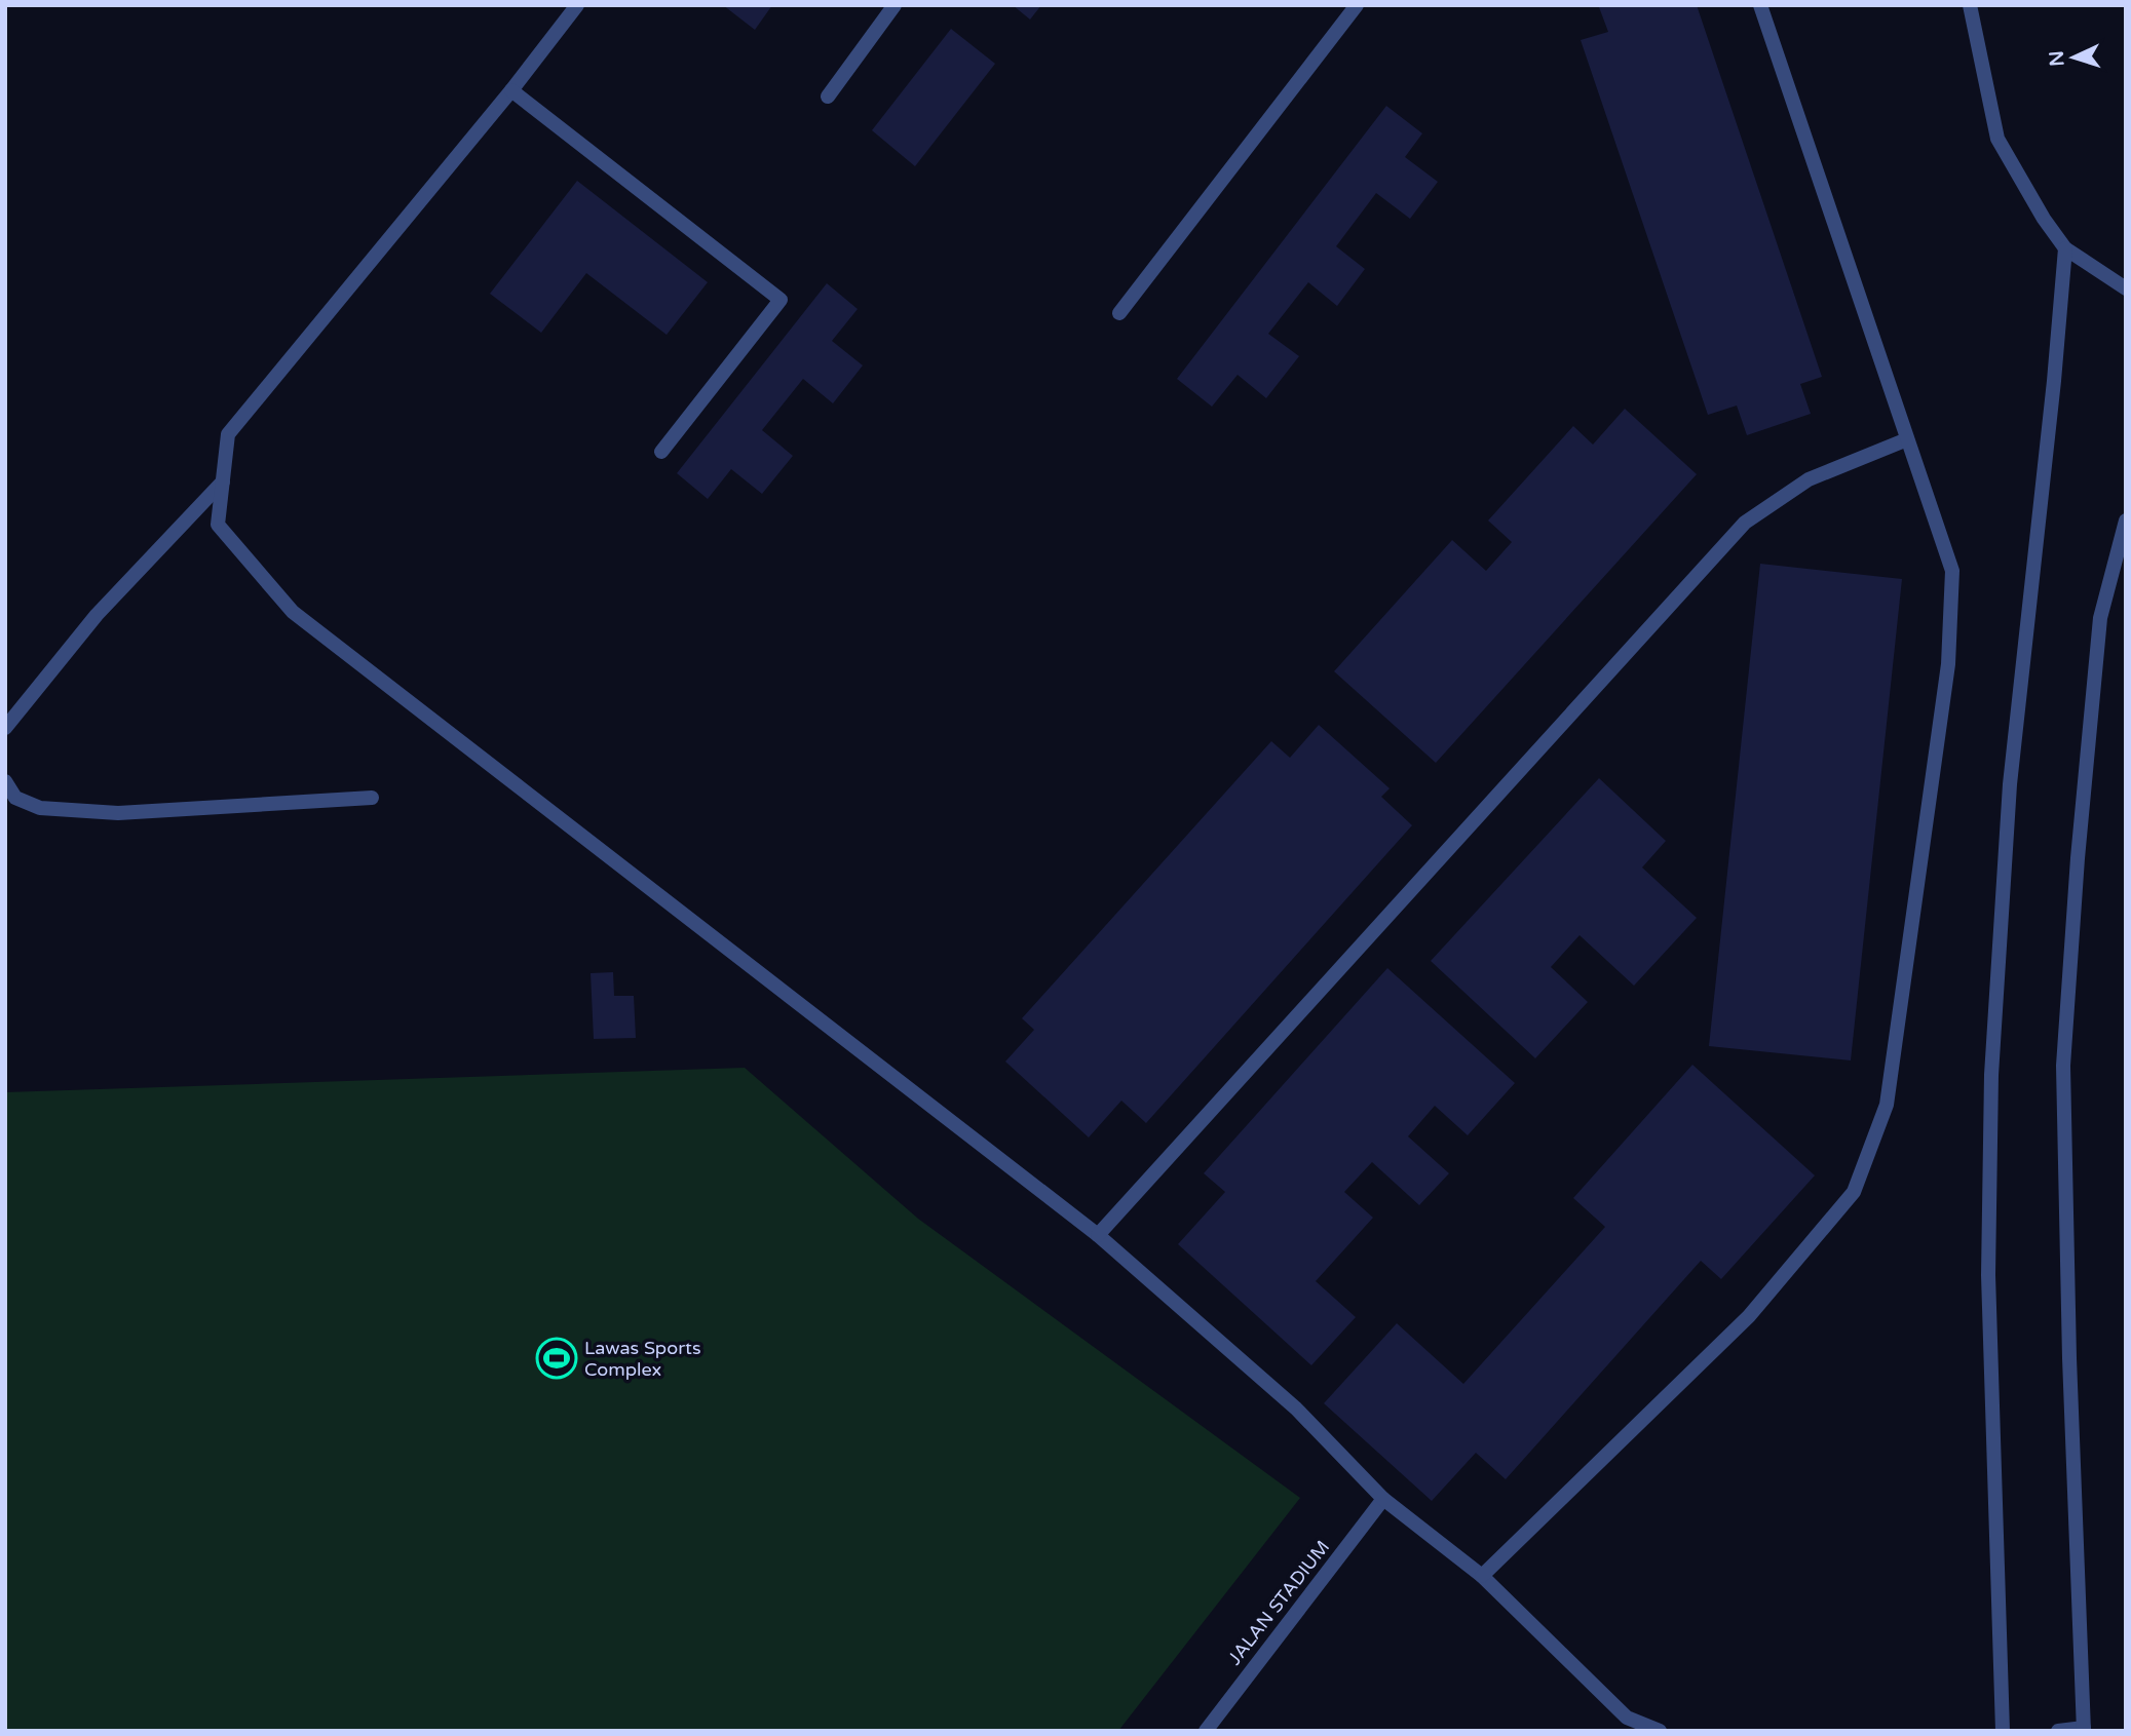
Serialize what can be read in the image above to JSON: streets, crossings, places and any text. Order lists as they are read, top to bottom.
{
  "streets": {
    "street": ["JALAN STADIUM"]
  },
  "places": {
    "sports": ["Lawas Sports Complex"]
  },
  "north": "left"
}
